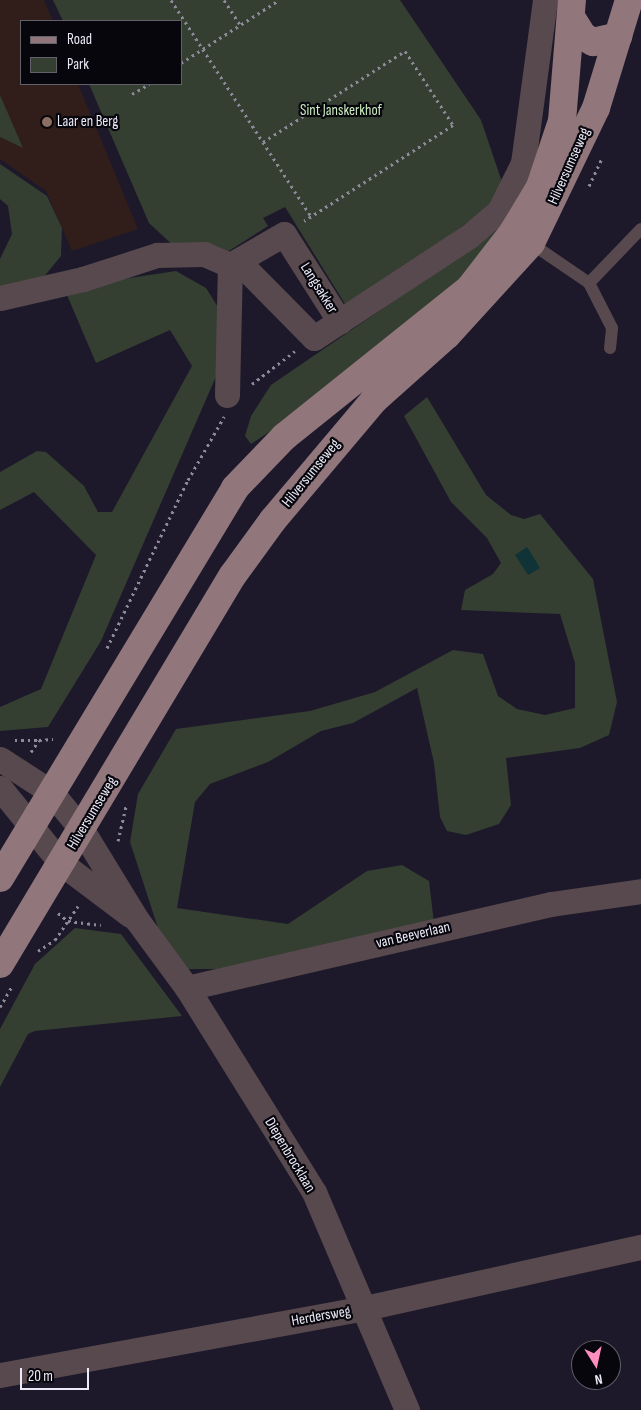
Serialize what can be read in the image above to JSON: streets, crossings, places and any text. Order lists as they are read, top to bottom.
{
  "streets": {
    "main road": ["Hilversumseweg"],
    "street": [
      "Langsakker",
      "van Beeverlaan",
      "Diepenbrocklaan",
      "Herdersweg"
    ]
  },
  "crossings": [
    ["Hilversumseweg", "Diepenbrocklaan"],
    ["van Beeverlaan", "Diepenbrocklaan"],
    ["Diepenbrocklaan", "Herdersweg"]
  ],
  "parks": ["Sint Janskerkhof"],
  "places": ["Laar en Berg"],
  "legend": ["Road", "Park"],
  "scale_bar": "20 m",
  "north": "bottom"
}
